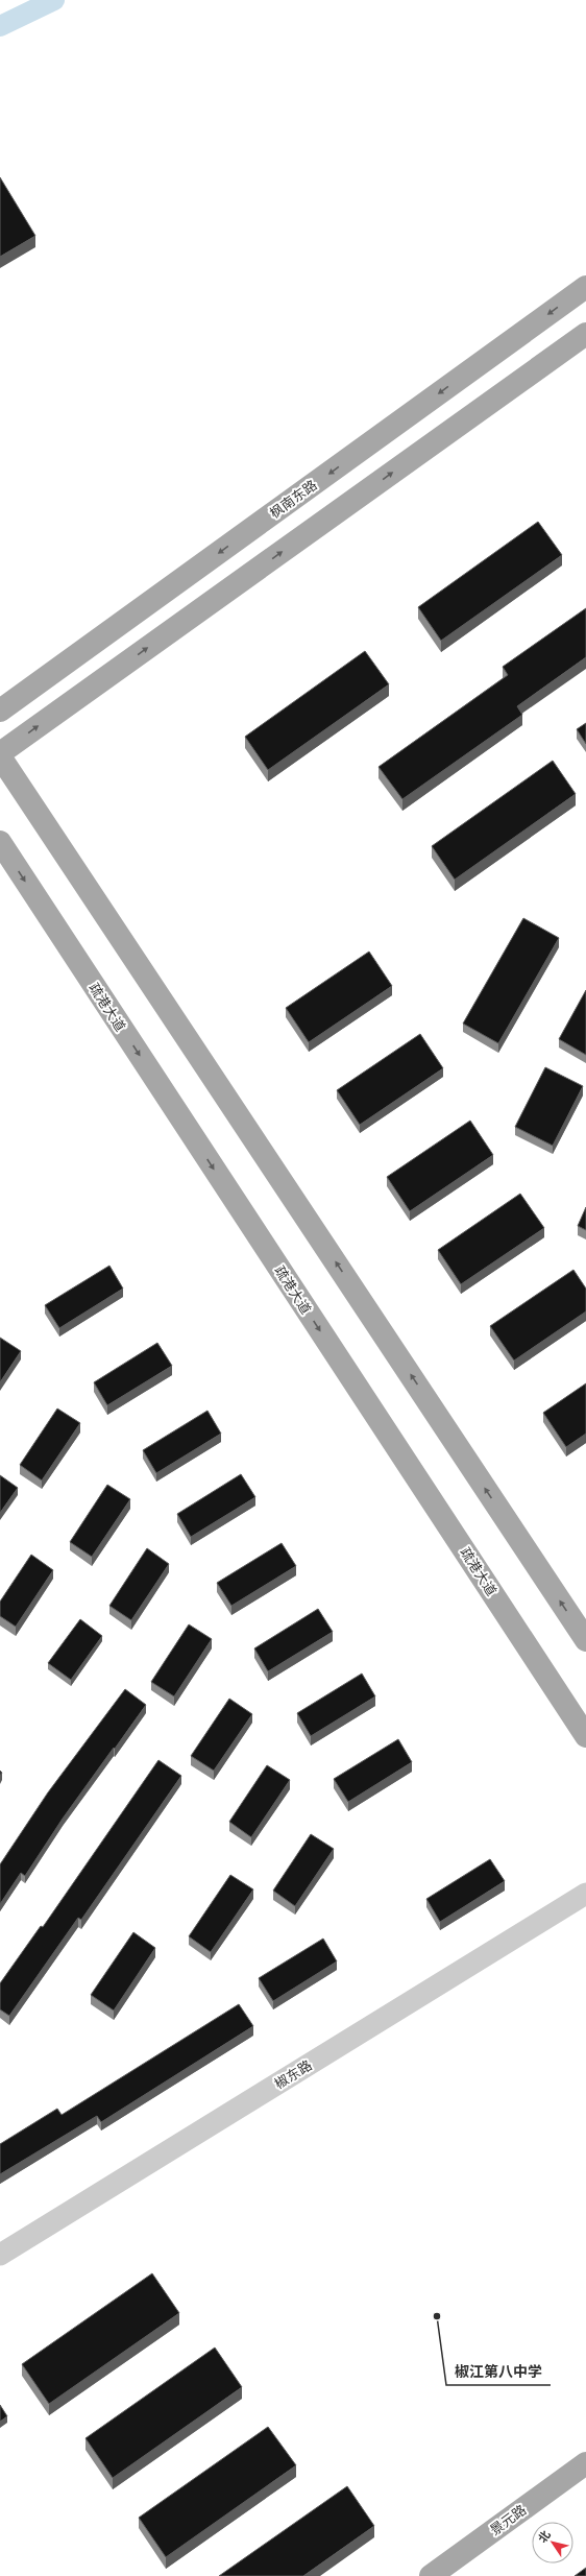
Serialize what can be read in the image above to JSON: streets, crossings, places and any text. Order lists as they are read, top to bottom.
{
  "streets": {
    "main road": ["枫南东路", "疏港大道", "景元路"],
    "street": ["椒东路"]
  },
  "places": ["椒江第八中学"],
  "north": "top left"
}
